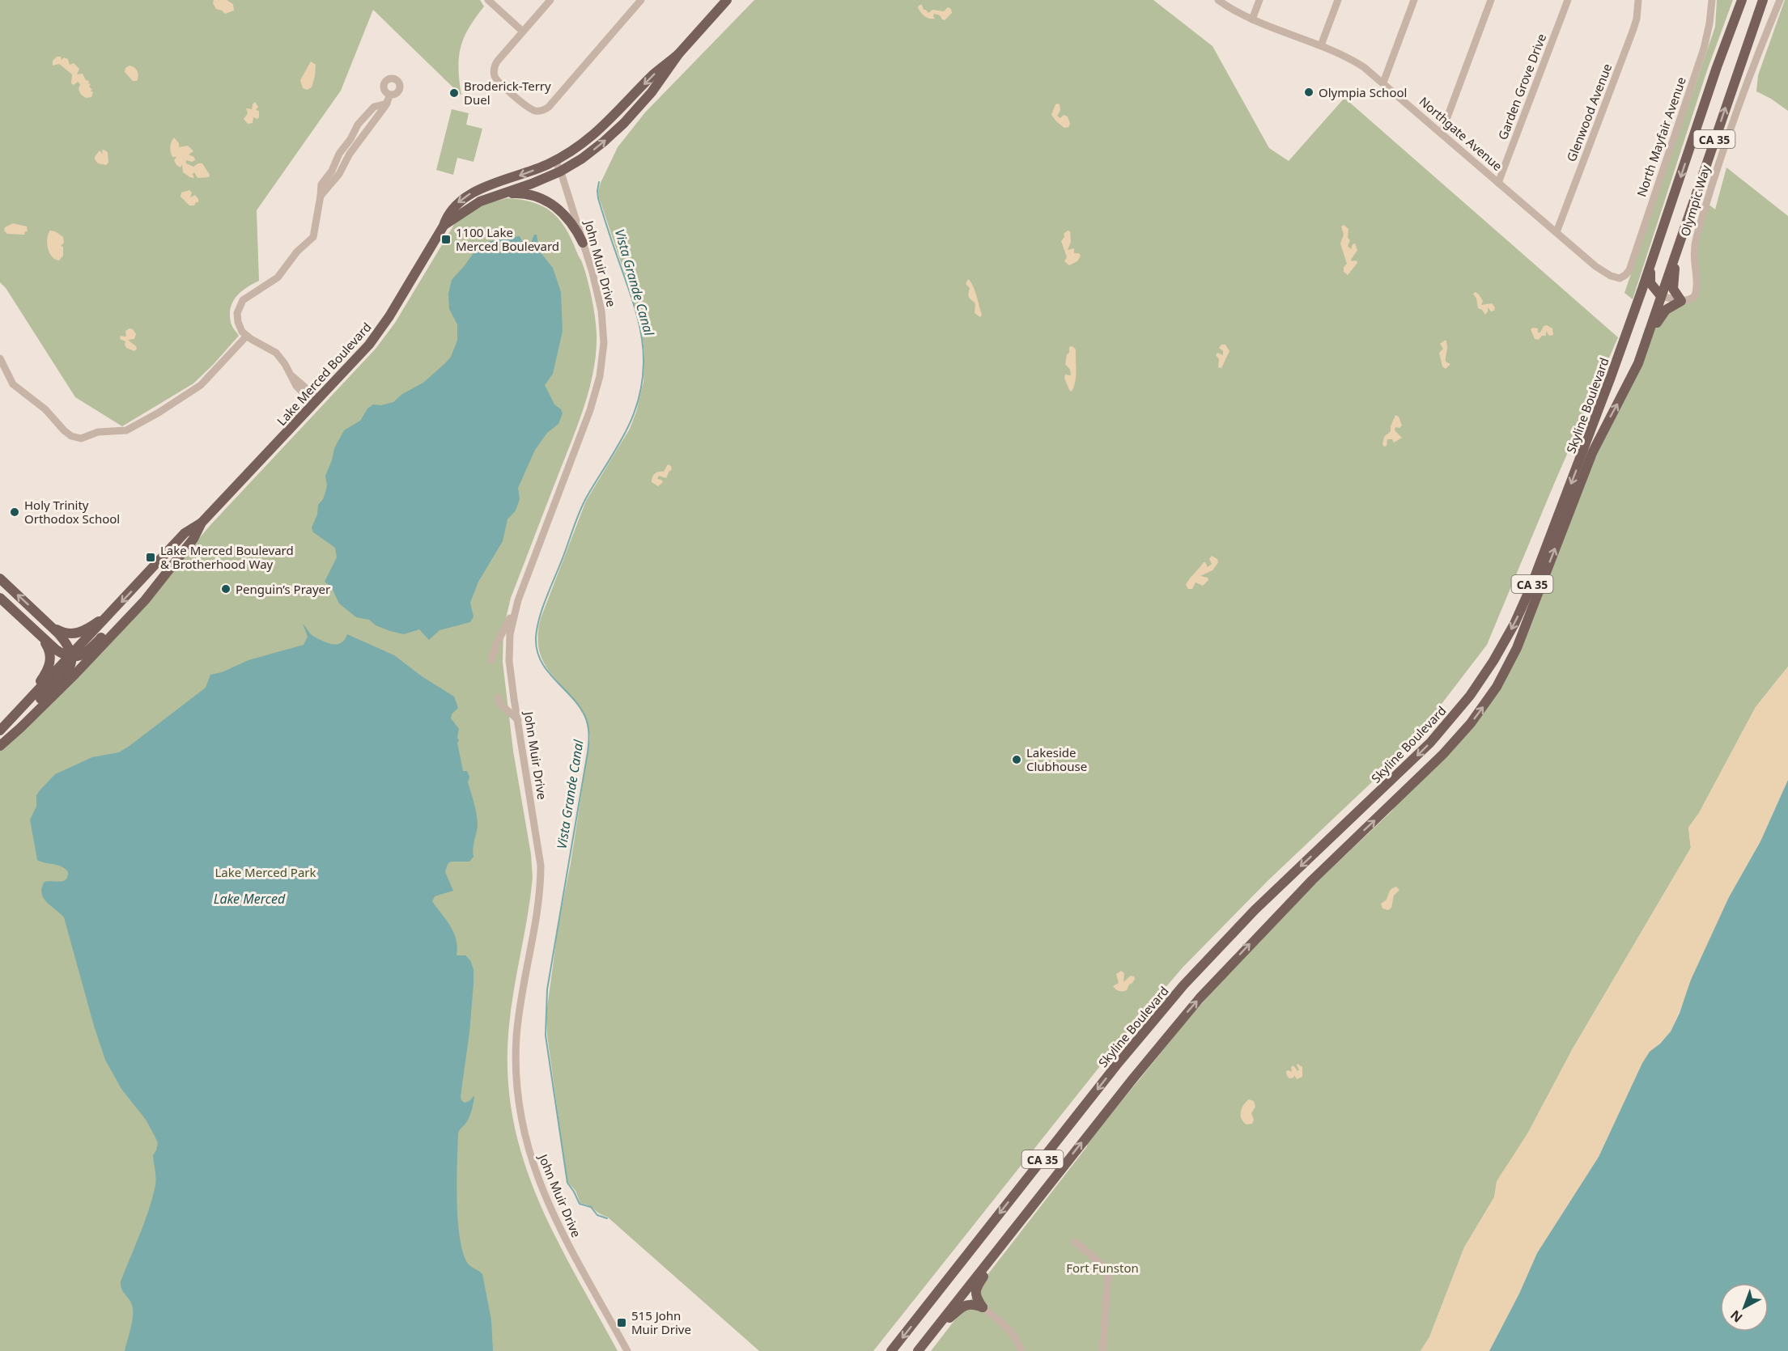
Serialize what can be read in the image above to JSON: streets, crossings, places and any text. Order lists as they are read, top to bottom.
{
  "streets": {
    "main road": ["CA 35", "Lake Merced Boulevard", "Skyline Boulevard"],
    "street": [
      "Garden Grove Drive",
      "Glenwood Avenue",
      "Northgate Avenue",
      "North Mayfair Avenue",
      "Olympic Way",
      "John Muir Drive"
    ]
  },
  "crossings": [
    ["Garden Grove Drive", "Northgate Avenue"],
    ["Glenwood Avenue", "Northgate Avenue"],
    ["Northgate Avenue", "North Mayfair Avenue"],
    ["John Muir Drive", "Lake Merced Boulevard"]
  ],
  "water": ["Vista Grande Canal", "Lake Merced"],
  "parks": ["Lake Merced Park", "Fort Funston"],
  "places": {
    "other": [
      "Olympia School",
      "Broderick-Terry Duel",
      "Holy Trinity Orthodox School",
      "Penguin’s Prayer",
      "Lakeside Clubhouse"
    ],
    "transit": ["1100 Lake Merced Boulevard", "Lake Merced Boulevard & Brotherhood Way", "515 John Muir Drive"]
  },
  "north": "bottom left"
}
